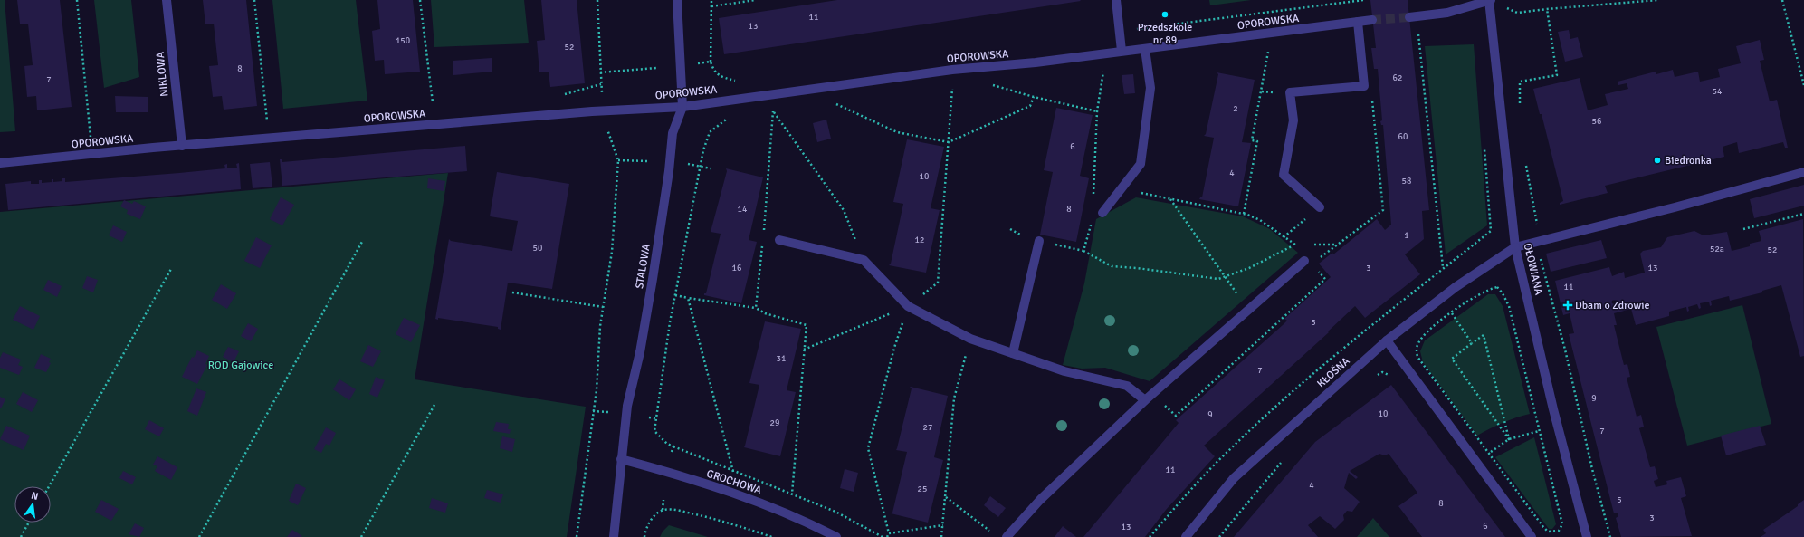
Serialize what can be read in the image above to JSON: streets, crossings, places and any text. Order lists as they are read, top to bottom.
{
  "streets": {
    "street": [
      "OPOROWSKA",
      "NIKLOWA",
      "STALOWA",
      "OŁOWIANA",
      "KŁOŚNA",
      "GROCHOWA"
    ]
  },
  "crossings": [
    ["OPOROWSKA", "NIKLOWA"],
    ["OPOROWSKA", "STALOWA"],
    ["STALOWA", "GROCHOWA"],
    ["OŁOWIANA", "KŁOŚNA"]
  ],
  "parks": ["ROD Gajowice"],
  "places": {
    "other": ["Przedszkole nr 89", "Biedronka"],
    "health": ["Dbam o Zdrowie"]
  },
  "house_numbers": [
    "11",
    "13",
    "150",
    "52",
    "8",
    "62",
    "7",
    "54",
    "2",
    "56",
    "60",
    "6",
    "4",
    "10",
    "58",
    "14",
    "8",
    "1",
    "12",
    "50",
    "52a",
    "52",
    "16",
    "3",
    "13",
    "11",
    "5",
    "31",
    "7",
    "9",
    "10",
    "9",
    "29",
    "27",
    "7",
    "11",
    "4",
    "25",
    "5",
    "8",
    "3",
    "6",
    "13"
  ],
  "north": "top"
}
